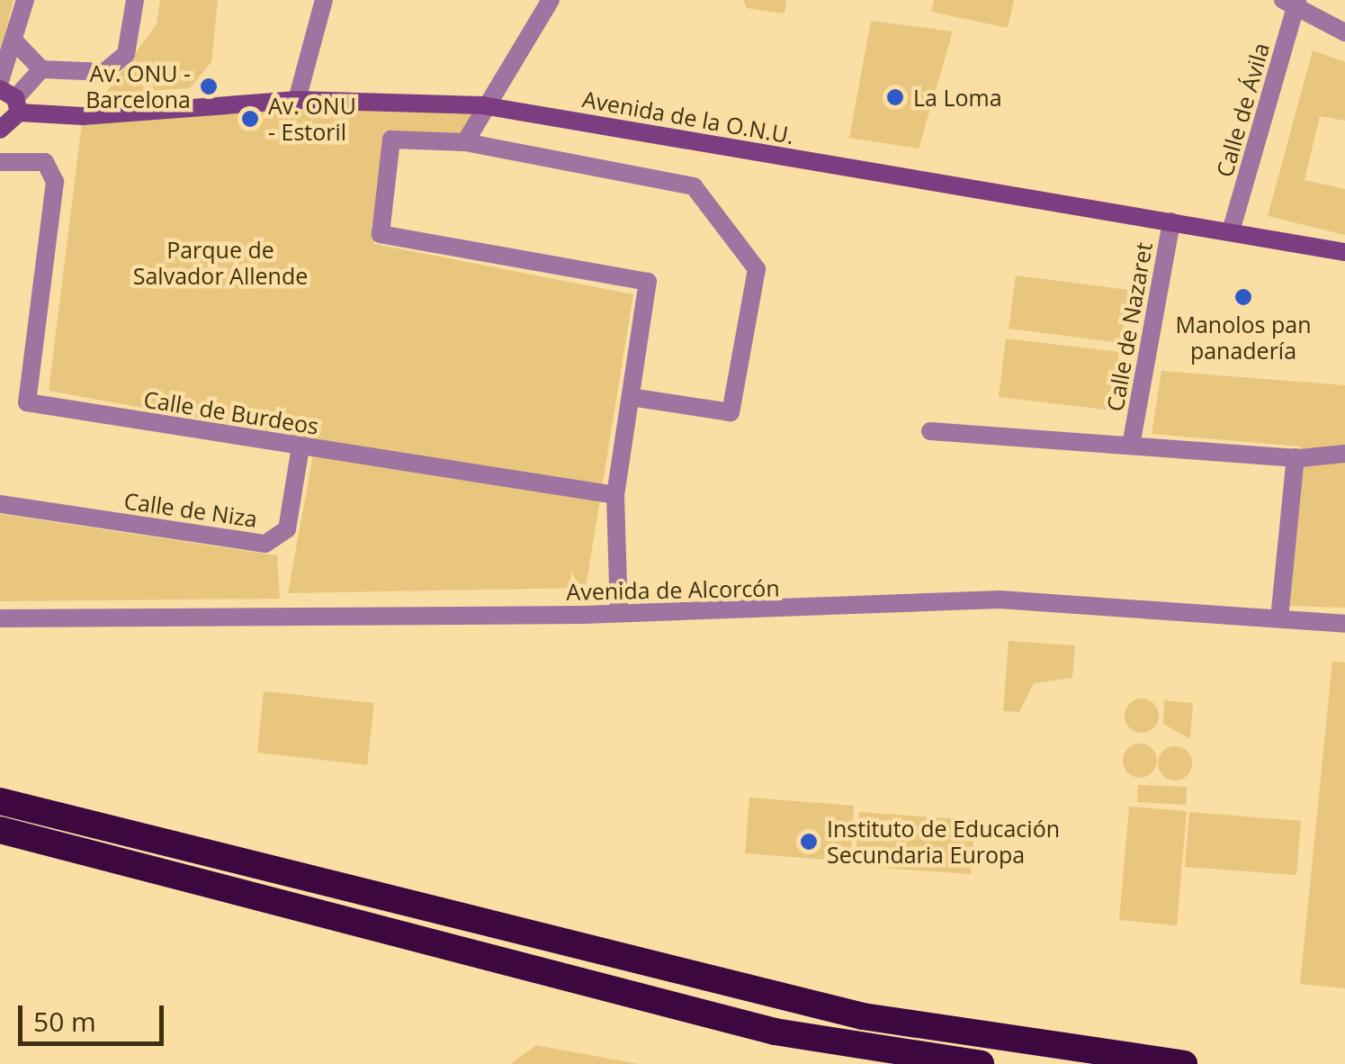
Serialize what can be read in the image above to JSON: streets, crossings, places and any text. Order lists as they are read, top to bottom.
{
  "streets": {
    "street": [
      "Calle de Ávila",
      "Avenida de la O.N.U.",
      "Calle de Nazaret",
      "Calle de Burdeos",
      "Calle de Niza",
      "Avenida de Alcorcón"
    ]
  },
  "crossings": [
    ["Calle de Ávila", "Avenida de la O.N.U."],
    ["Avenida de la O.N.U.", "Calle de Nazaret"],
    ["Calle de Burdeos", "Calle de Niza"]
  ],
  "parks": ["Parque de Salvador Allende"],
  "places": [
    "Av. ONU - Barcelona",
    "La Loma",
    "Av. ONU - Estoril",
    "Manolos pan panadería",
    "Instituto de Educación Secundaria Europa"
  ],
  "scale_bar": "50 m"
}
